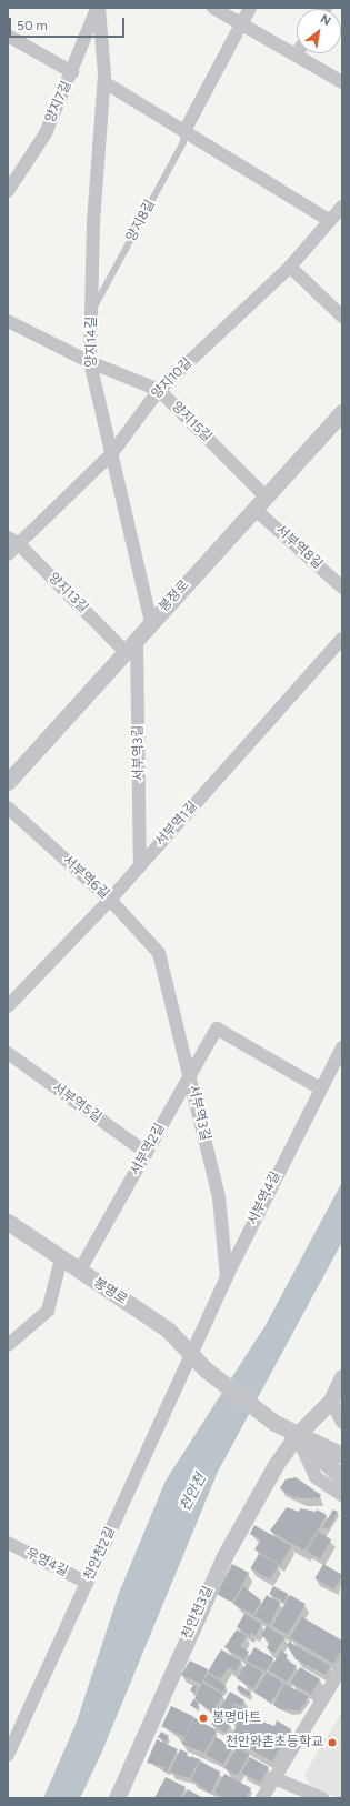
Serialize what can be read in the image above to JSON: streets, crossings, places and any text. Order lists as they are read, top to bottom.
{
  "streets": {
    "street": [
      "양지7길",
      "양지8길",
      "양지14길",
      "양지10길",
      "양지15길",
      "서부역8길",
      "양지13길",
      "봉정로",
      "서부역3길",
      "서부역1길",
      "서부역6길",
      "서부역5길",
      "서부역2길",
      "서부역4길",
      "봉명로",
      "천안천2길",
      "우영4길",
      "천안천3길"
    ]
  },
  "crossings": [
    ["양지7길", "양지14길"],
    ["양지8길", "양지14길"],
    ["양지14길", "양지10길"],
    ["양지14길", "양지15길"],
    ["양지14길", "봉정로"],
    ["양지10길", "양지15길"],
    ["양지10길", "양지13길"],
    ["양지15길", "봉정로"],
    ["서부역8길", "봉정로"],
    ["양지13길", "봉정로"],
    ["봉정로", "서부역3길"],
    ["서부역3길", "서부역1길"],
    ["서부역3길", "서부역6길"],
    ["서부역3길", "서부역2길"],
    ["서부역3길", "서부역4길"],
    ["서부역1길", "서부역6길"],
    ["서부역5길", "서부역2길"],
    ["서부역2길", "서부역4길"],
    ["서부역2길", "봉명로"],
    ["서부역4길", "봉명로"],
    ["서부역4길", "천안천2길"],
    ["봉명로", "천안천2길"],
    ["봉명로", "천안천3길"],
    ["천안천2길", "우영4길"]
  ],
  "water": ["천안천"],
  "places": ["봉명마트", "천안와촌초등학교"],
  "scale_bar": "50 m",
  "north": "top right"
}
